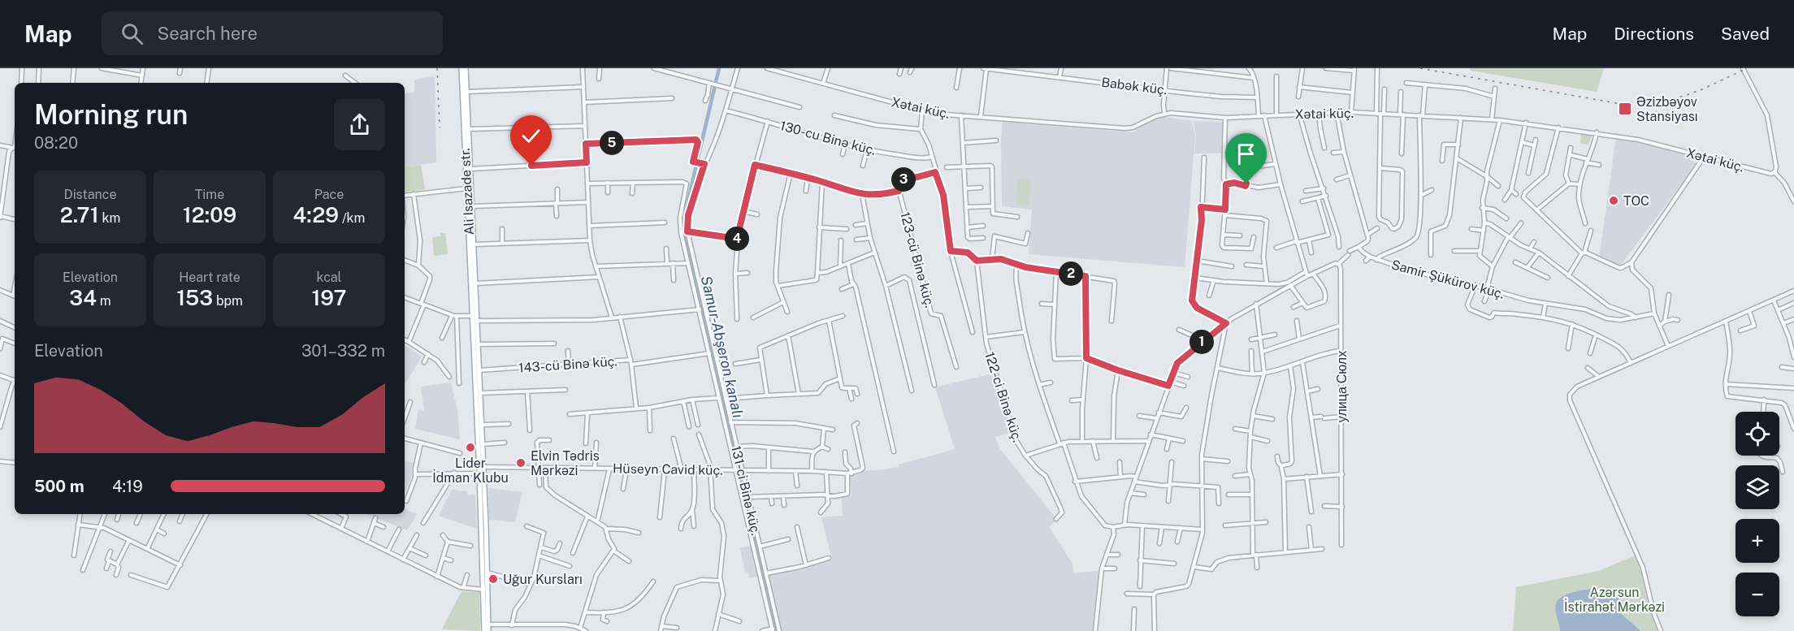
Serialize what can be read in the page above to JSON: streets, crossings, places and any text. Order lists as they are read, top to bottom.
{
  "streets": {
    "main road": ["Ali Isazade str."],
    "street": [
      "Babək küç.",
      "Xətai küç.",
      "130-cu Binə küç.",
      "123-cü Binə küç.",
      "Samir Şükürov küç.",
      "143-cü Binə küç.",
      "улица Сюлх",
      "122-ci Binə küç.",
      "Hüseyn Cavid küç.",
      "131-ci Binə küç."
    ]
  },
  "crossings": [
    ["130-cu Binə küç.", "131-ci Binə küç."],
    ["Ali Isazade str.", "143-cü Binə küç."],
    ["Ali Isazade str.", "Hüseyn Cavid küç."],
    ["Hüseyn Cavid küç.", "131-ci Binə küç."]
  ],
  "water": ["Samur-Abşeron kanalı"],
  "parks": ["Azərsun İstirahət Mərkəzi"],
  "places": {
    "transit": ["Əzizbəyov Stansiyası"],
    "other": [
      "TOC",
      "Lider İdman Klubu",
      "Elvin Tədris Mərkəzi",
      "Uğur Kursları"
    ]
  },
  "page": {
    "header": "Map",
    "search": "Search here",
    "nav": ["Map", "Directions", "Saved"],
    "heading": ["Morning run", "08:20"],
    "pins": [
      "5",
      "3",
      "4",
      "2",
      "1"
    ],
    "stats": [
      ["Distance", "2.71 km"],
      ["Time", "12:09"],
      ["Pace", "4:29 /km"],
      ["Elevation", "34 m"],
      ["Heart rate", "153 bpm"],
      ["kcal", "197"]
    ],
    "chart": ["Elevation", "301–332 m"],
    "map_buttons": ["+", "−"],
    "list": [
      {
        "name": "500 m",
        "note": "4:19"
      }
    ]
  }
}
